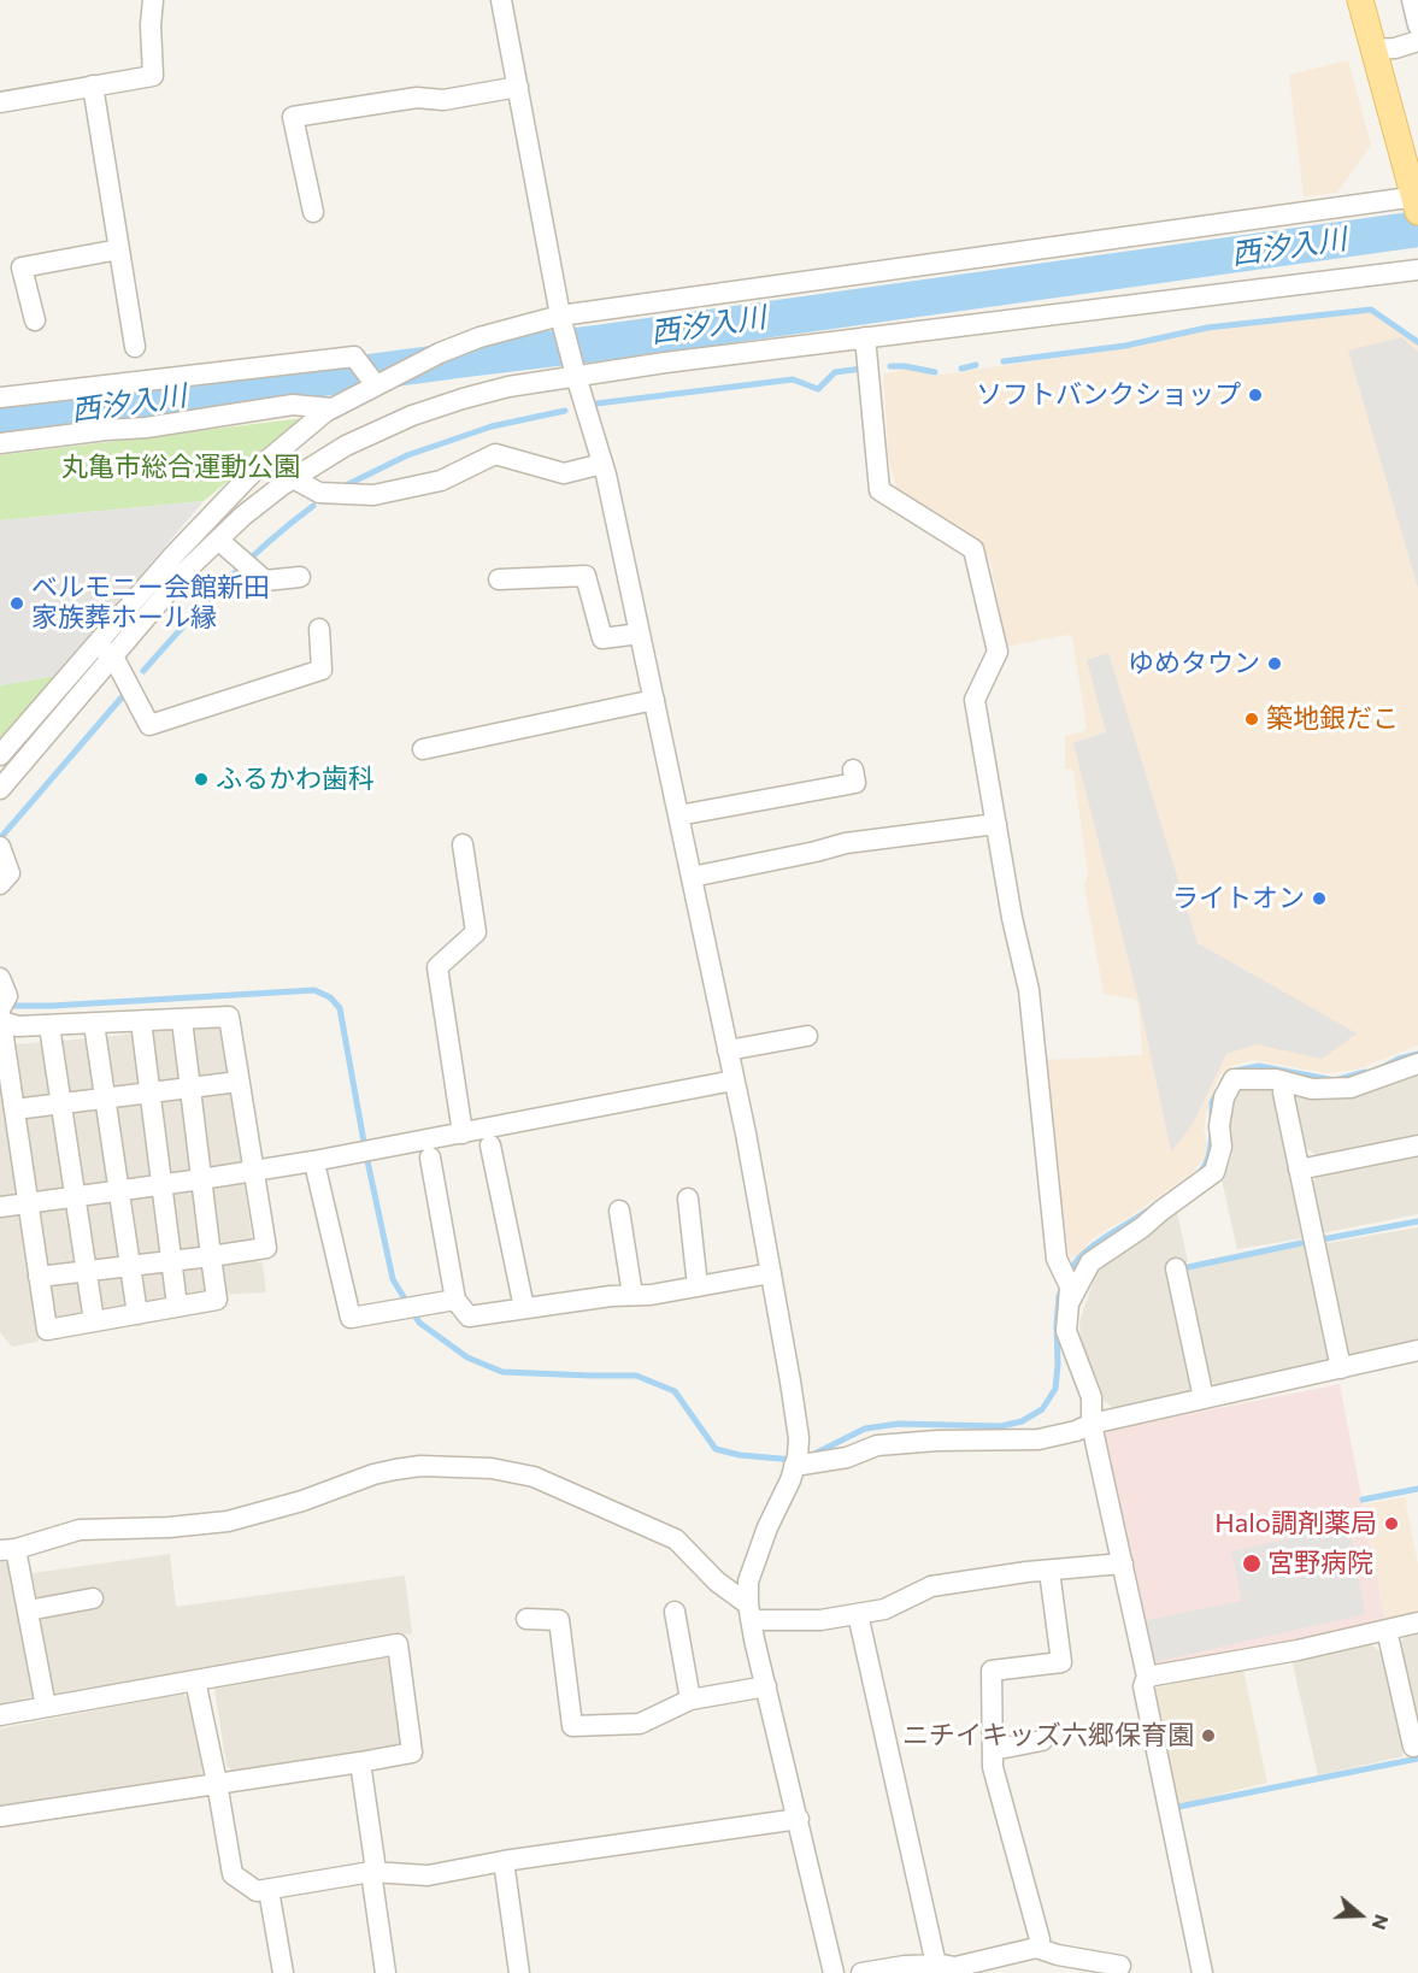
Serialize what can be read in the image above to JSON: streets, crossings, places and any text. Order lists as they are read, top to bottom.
{
  "water": ["西汐入川"],
  "parks": ["丸亀市総合運動公園"],
  "places": [
    "ソフトバンクショップ",
    "ベルモニー会館新田 家族葬ホール縁",
    "ゆめタウン",
    "築地銀だこ",
    "ふるかわ歯科",
    "ライトオン",
    "Halo調剤薬局",
    "宮野病院",
    "ニチイキッズ六郷保育園"
  ],
  "north": "right"
}
